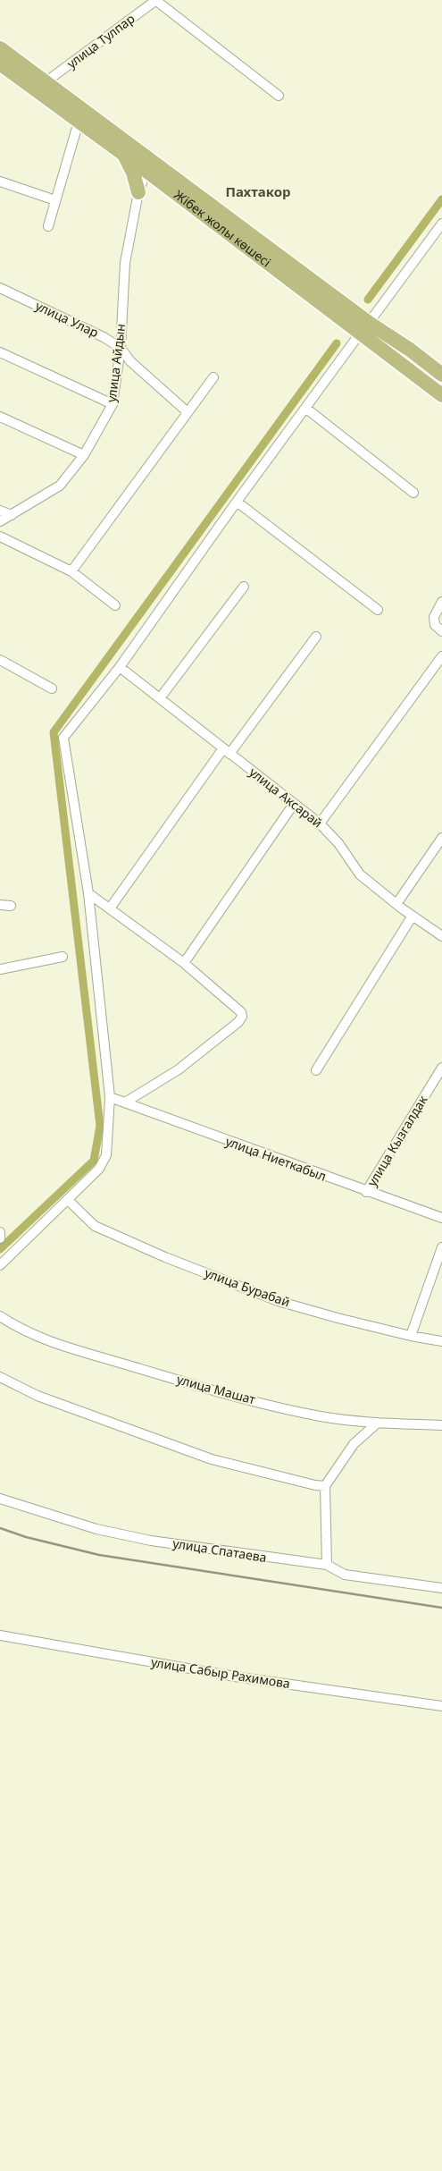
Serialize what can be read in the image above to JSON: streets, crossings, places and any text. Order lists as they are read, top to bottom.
{
  "streets": {
    "main road": ["Жібек жолы көшесі"],
    "street": [
      "улица Тулпар",
      "улица Улар",
      "улица Айдын",
      "улица Аксарай",
      "улица Кызгалдак",
      "улица Ниеткабыл",
      "улица Бурабай",
      "улица Машат",
      "улица Спатаева",
      "улица Сабыр Рахимова"
    ]
  },
  "crossings": [
    ["улица Тулпар", "Жібек жолы көшесі"],
    ["Жібек жолы көшесі", "улица Айдын"],
    ["улица Улар", "улица Айдын"],
    ["улица Кызгалдак", "улица Ниеткабыл"]
  ],
  "districts": ["Пахтакор"]
}
